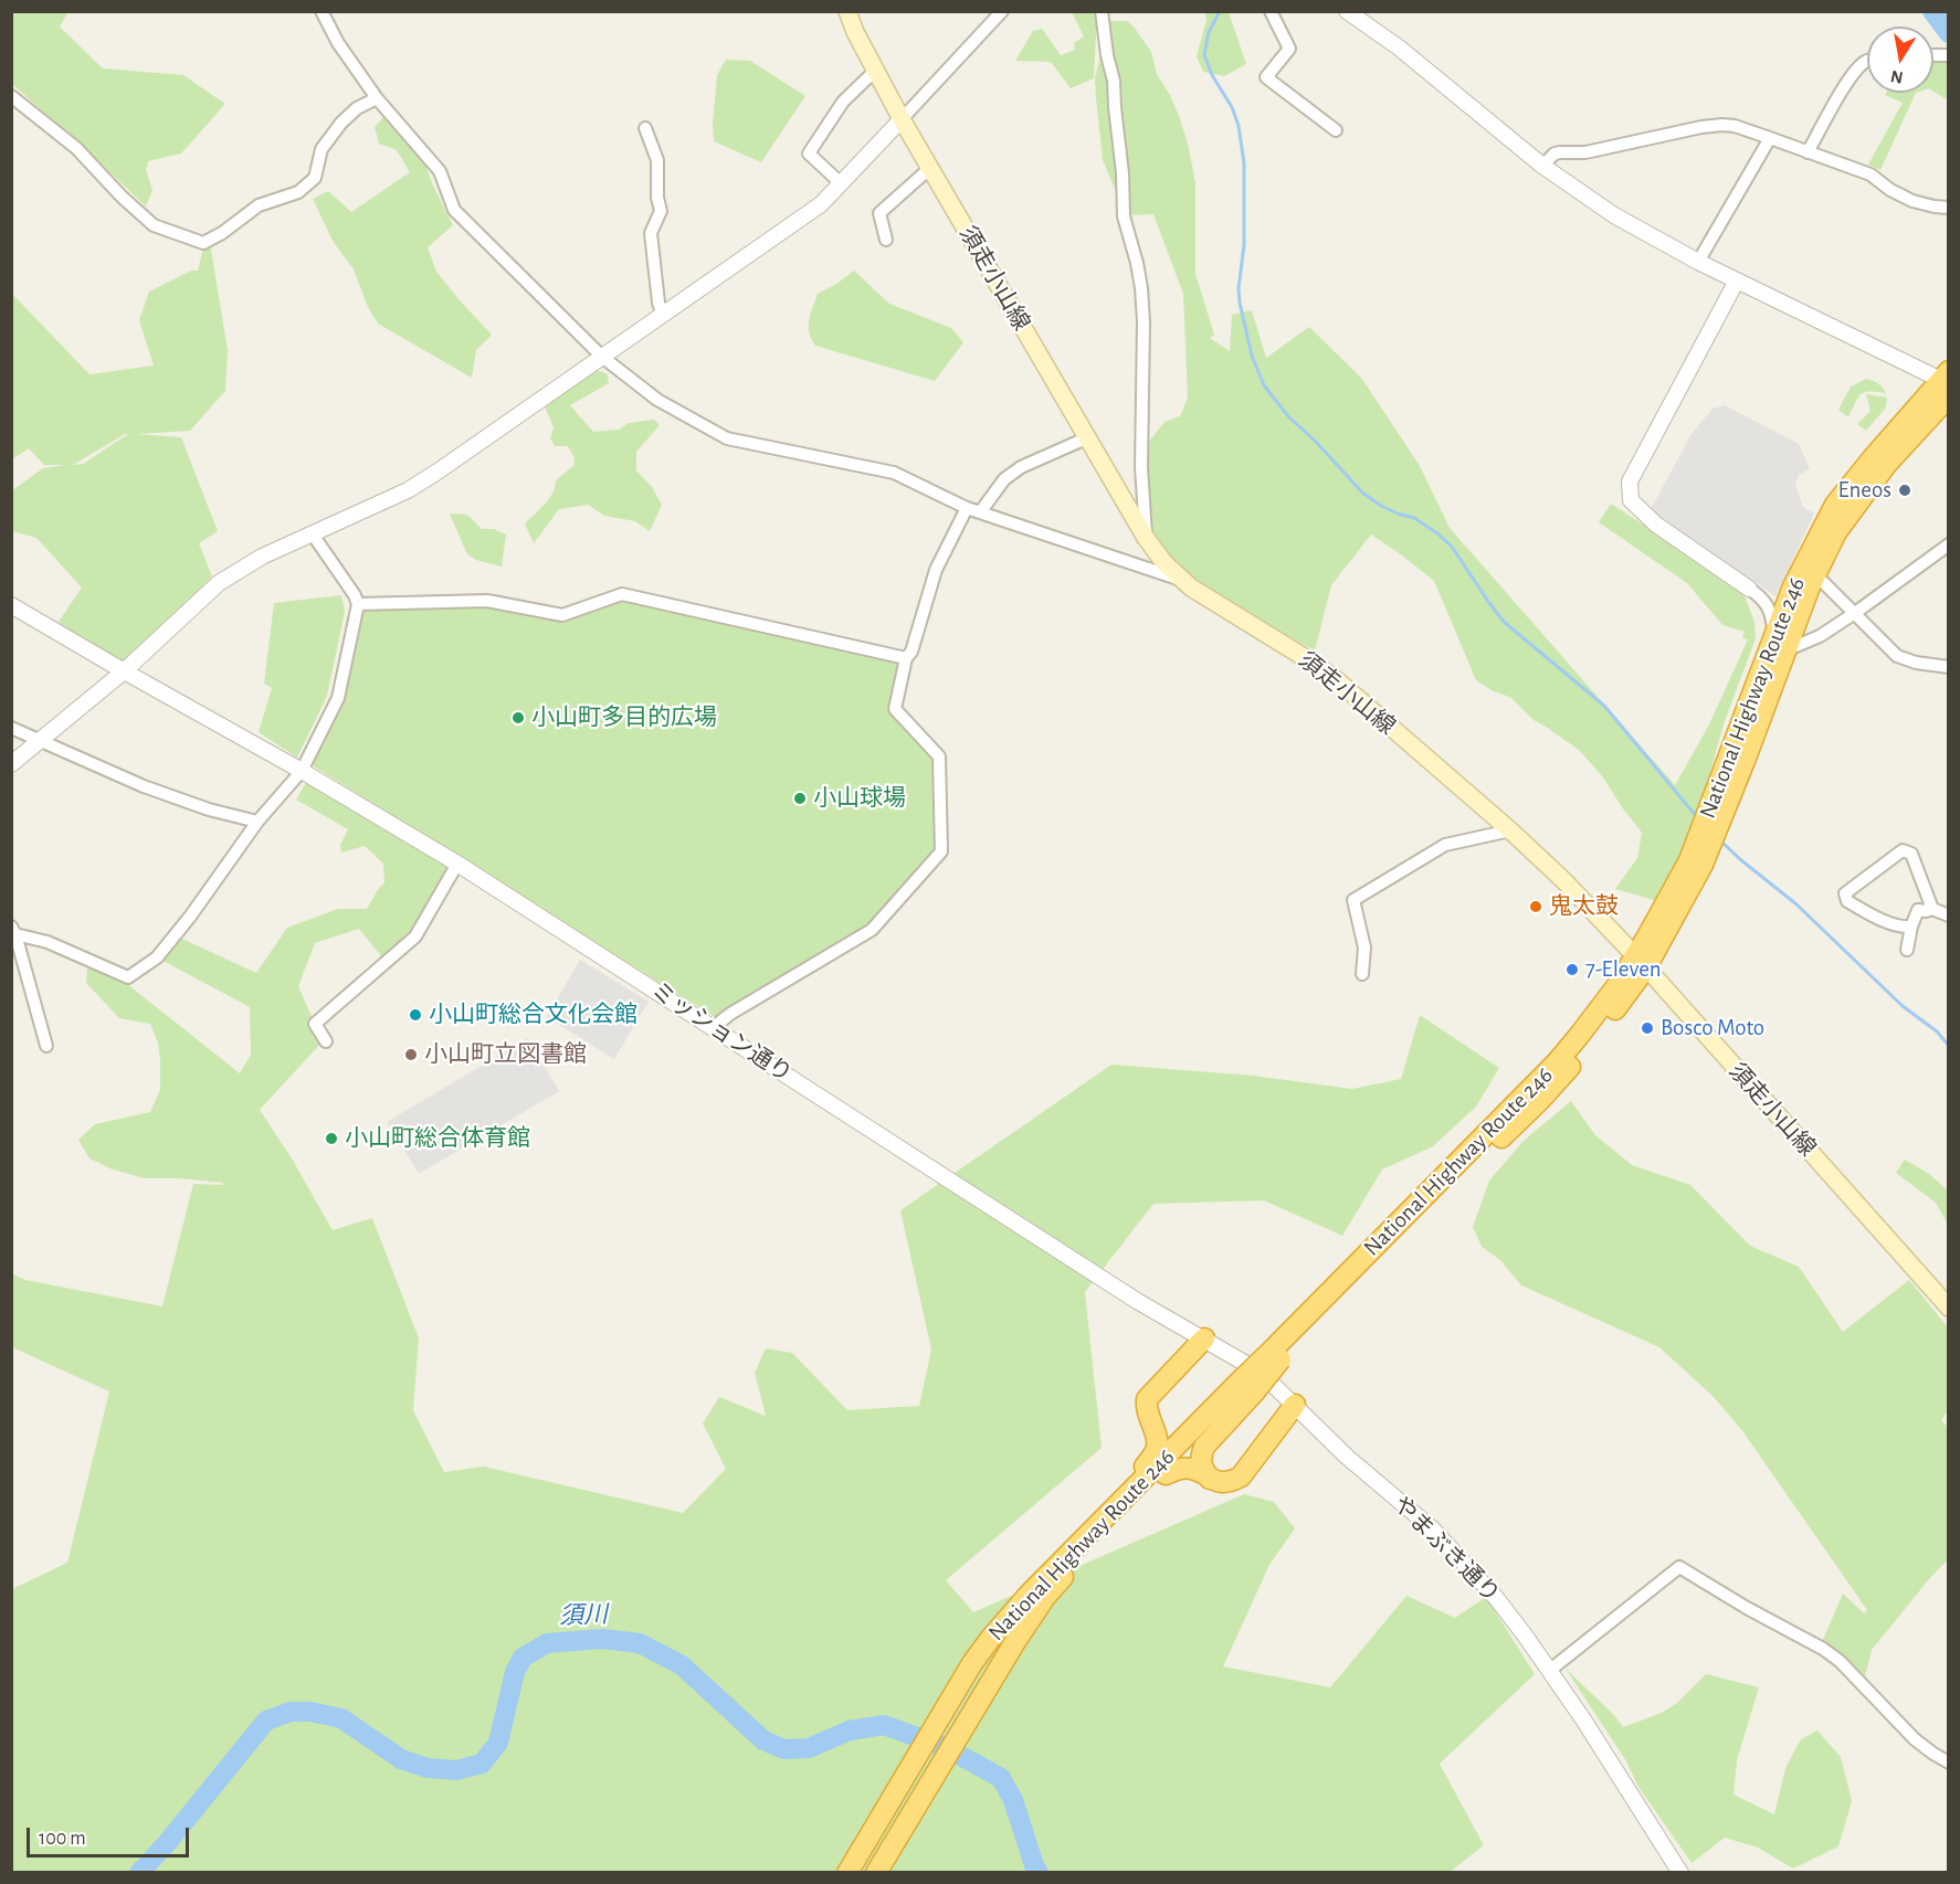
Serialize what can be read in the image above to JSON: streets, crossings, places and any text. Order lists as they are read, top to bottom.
{
  "streets": {
    "highway": ["National Highway Route 246"],
    "main road": ["須走小山線"],
    "street": ["ミッション通り", "やまぶき通り"]
  },
  "crossings": [
    ["須走小山線", "National Highway Route 246"],
    ["ミッション通り", "やまぶき通り"]
  ],
  "water": ["須川"],
  "places": [
    "Eneos",
    "小山町多目的広場",
    "小山球場",
    "鬼太鼓",
    "7-Eleven",
    "小山町総合文化会館",
    "Bosco Moto",
    "小山町立図書館",
    "小山町総合体育館"
  ],
  "scale_bar": "100 m",
  "north": "bottom"
}
